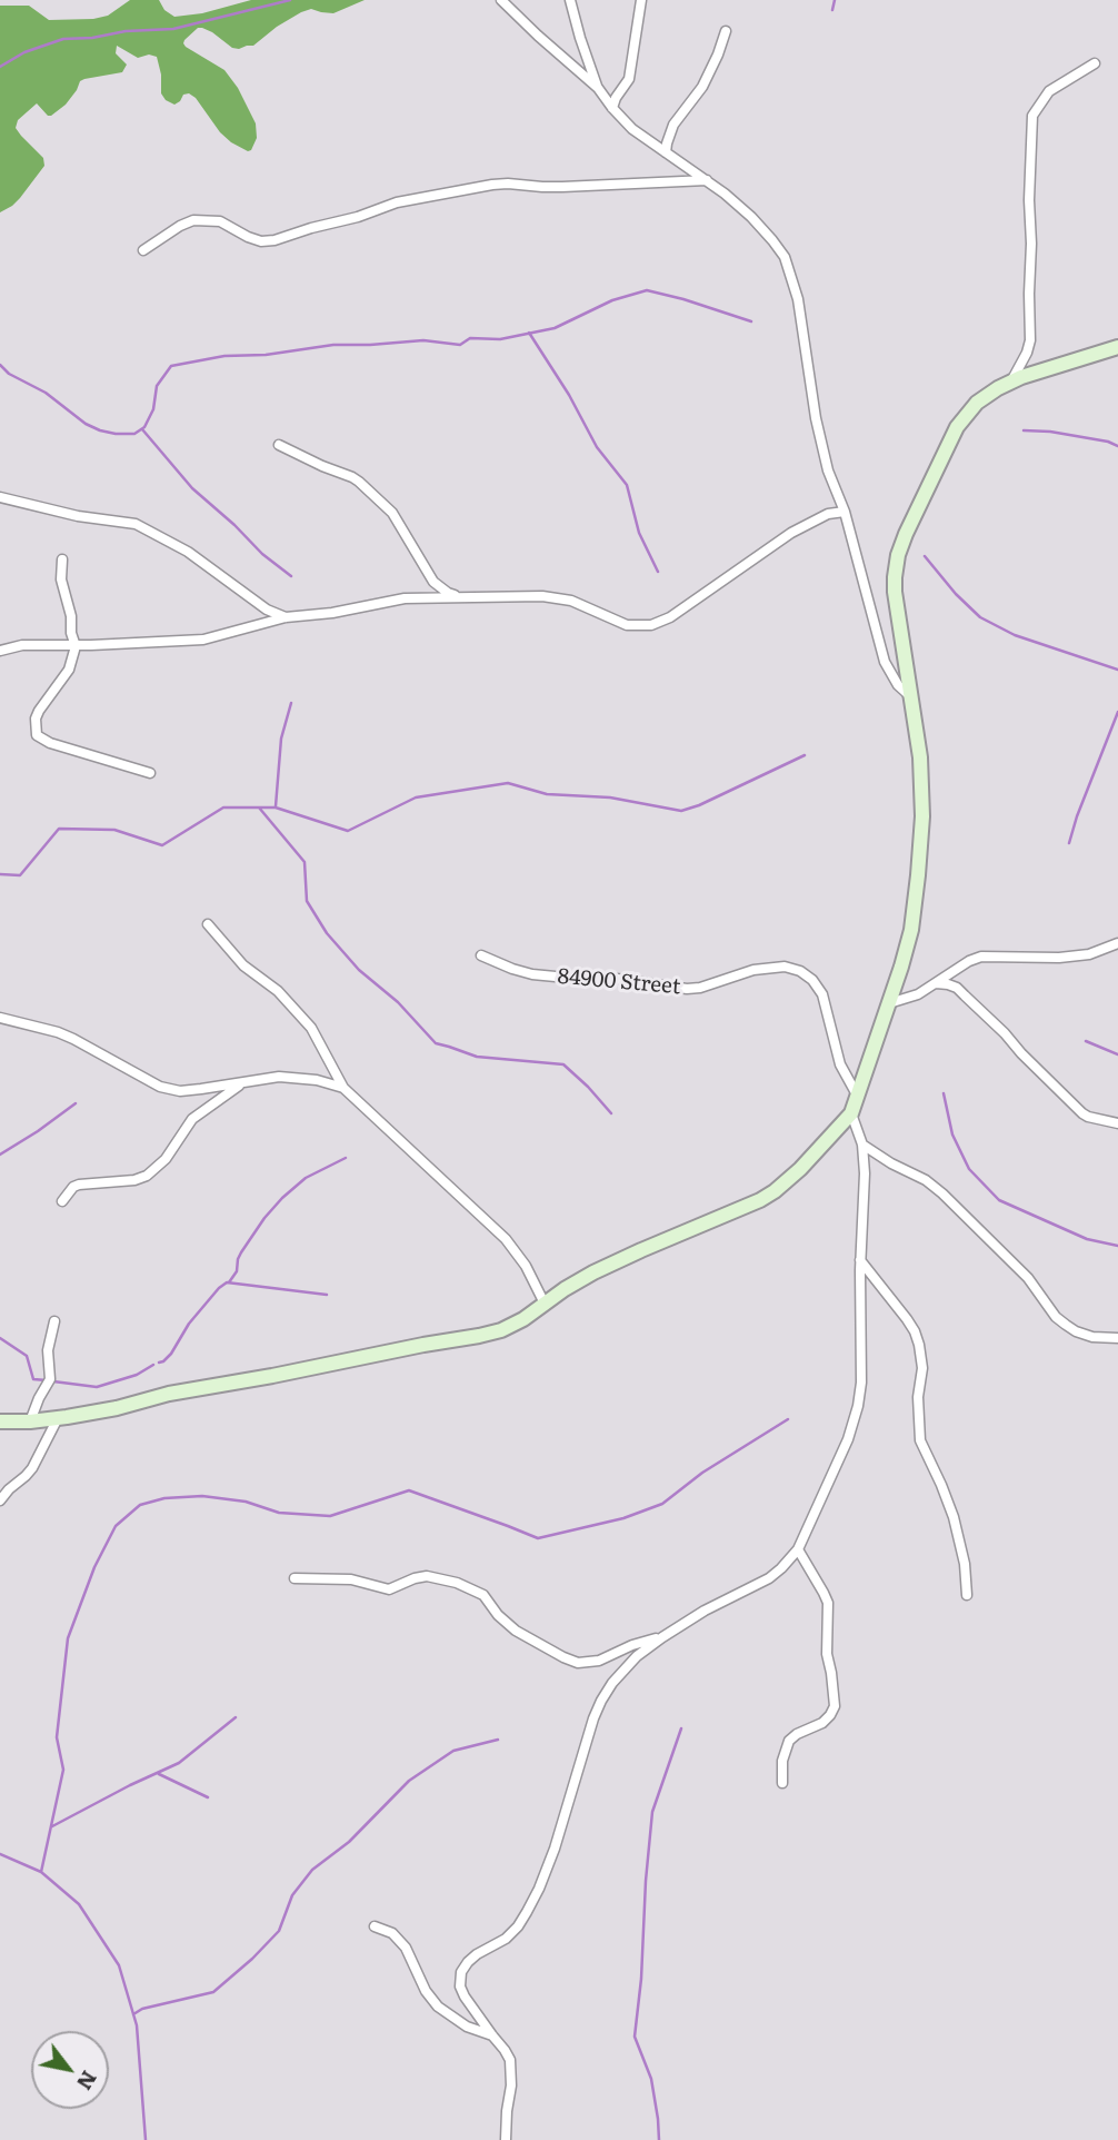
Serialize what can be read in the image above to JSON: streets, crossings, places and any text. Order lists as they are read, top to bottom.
{
  "streets": {
    "street": ["84900 Street"]
  },
  "north": "bottom right"
}
